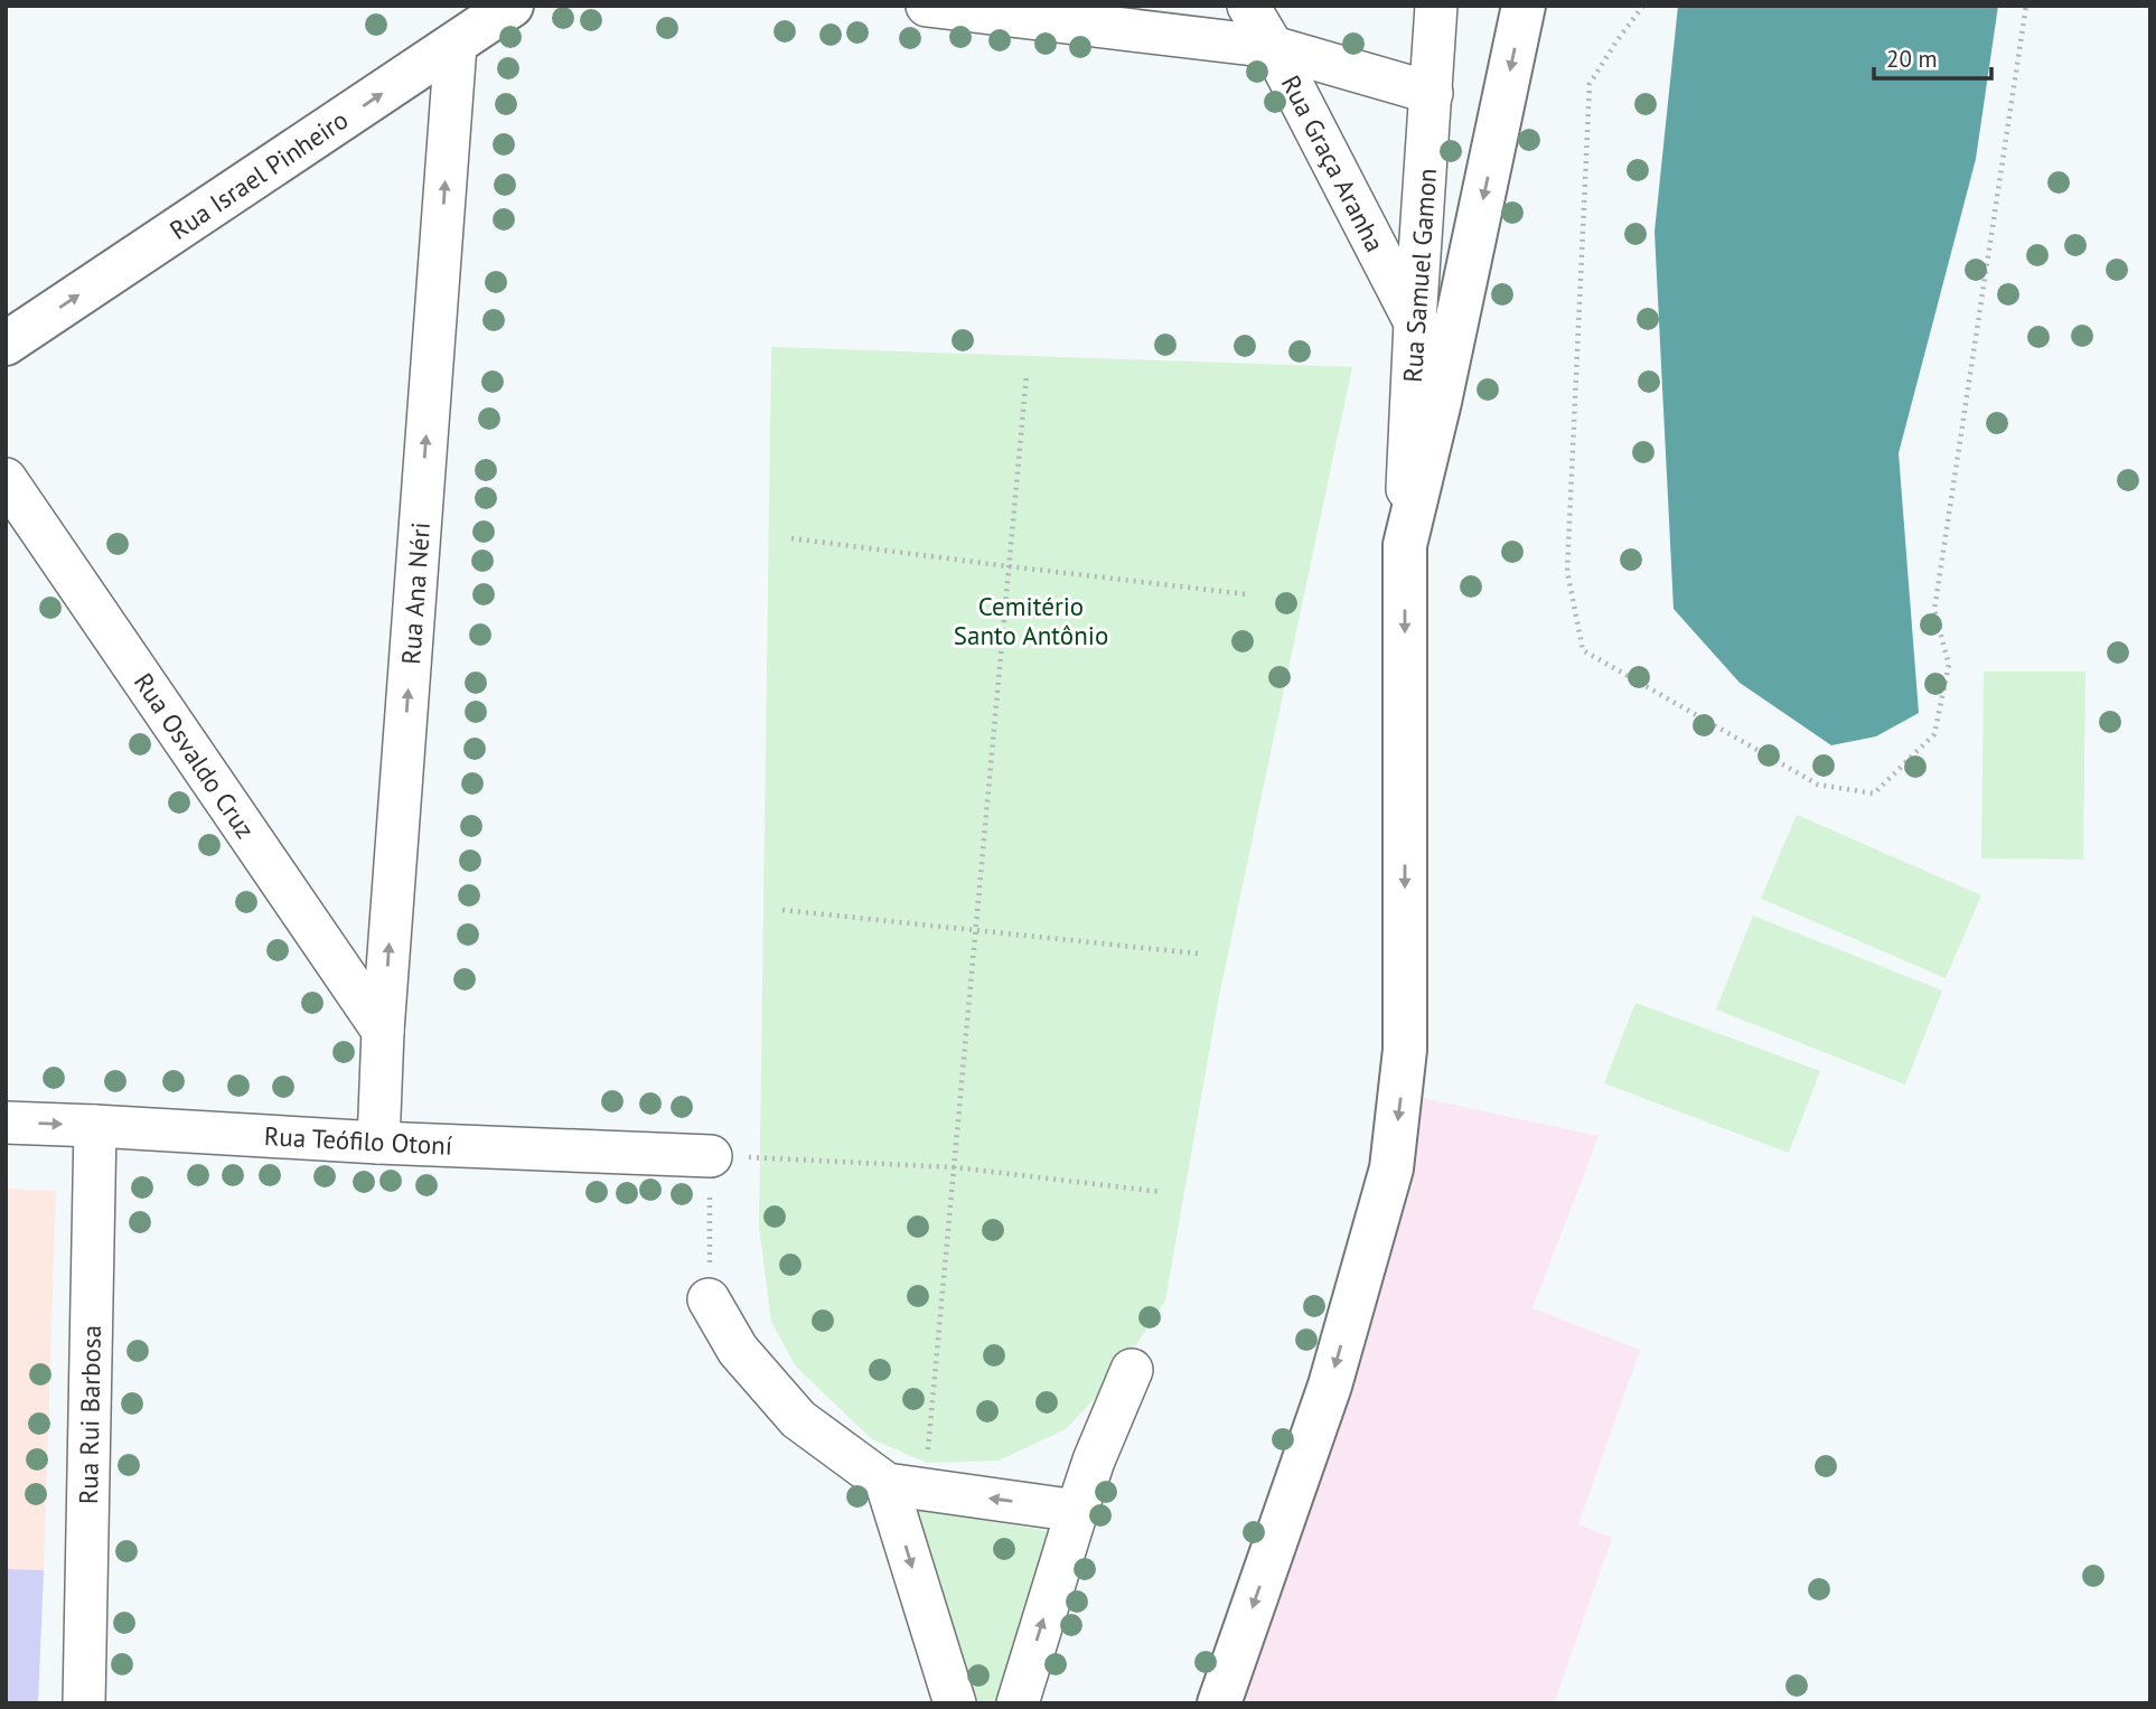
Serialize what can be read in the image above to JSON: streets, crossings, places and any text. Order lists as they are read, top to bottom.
{
  "streets": {
    "street": [
      "Rua Graça Aranha",
      "Rua Israel Pinheiro",
      "Rua Samuel Gamon",
      "Rua Ana Néri",
      "Rua Osvaldo Cruz",
      "Rua Teófilo Otoní",
      "Rua Rui Barbosa"
    ]
  },
  "crossings": [
    ["Rua Graça Aranha", "Rua Samuel Gamon"],
    ["Rua Israel Pinheiro", "Rua Ana Néri"],
    ["Rua Ana Néri", "Rua Osvaldo Cruz"],
    ["Rua Ana Néri", "Rua Teófilo Otoní"],
    ["Rua Teófilo Otoní", "Rua Rui Barbosa"]
  ],
  "one_way": ["Rua Israel Pinheiro", "Rua Ana Néri"],
  "parks": ["Cemitério Santo Antônio"],
  "scale_bar": "20 m"
}
